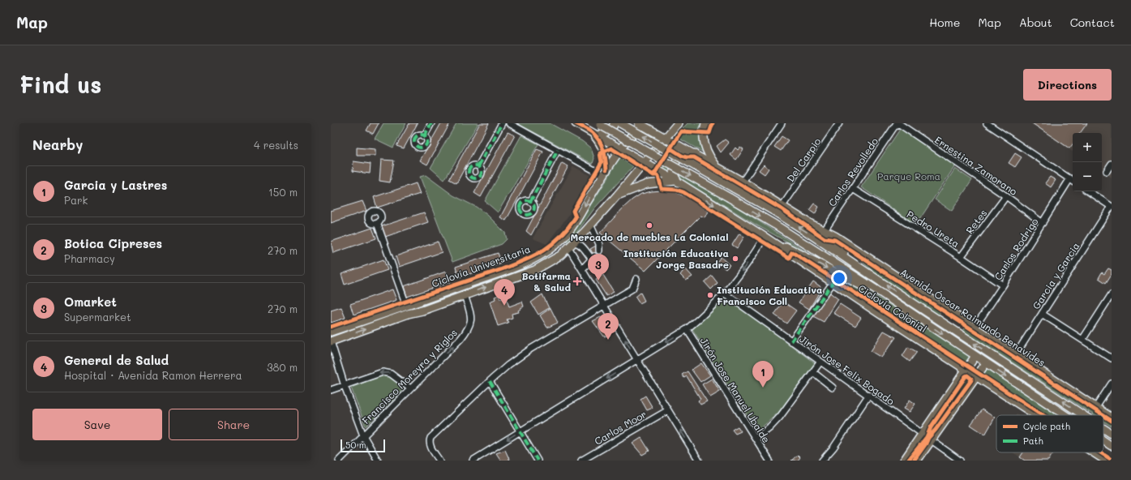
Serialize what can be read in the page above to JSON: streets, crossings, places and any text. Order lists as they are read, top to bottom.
{
  "streets": {
    "main road": ["Avenida Óscar Raimundo Benavides"],
    "street": [
      "Del Carpio",
      "Ernestina Zamorano",
      "Carlos Revolledo",
      "Retes",
      "Pedro Ureta",
      "Carlos Rodrigo",
      "Garcia y Garcia",
      "Jirón Jose Felix Bogado",
      "Francisco Moreyra y Riglos",
      "Jirón Jose Manuel Ubalde",
      "Carlos Moor"
    ],
    "cycle path": ["Ciclovía Universitaria", "Ciclovía Colonial"]
  },
  "crossings": [
    ["Del Carpio", "Avenida Óscar Raimundo Benavides"],
    ["Ernestina Zamorano", "Carlos Revolledo"],
    ["Ernestina Zamorano", "Retes"],
    ["Ernestina Zamorano", "Carlos Rodrigo"],
    ["Carlos Revolledo", "Pedro Ureta"],
    ["Carlos Revolledo", "Avenida Óscar Raimundo Benavides"],
    ["Retes", "Pedro Ureta"],
    ["Pedro Ureta", "Carlos Rodrigo"],
    ["Carlos Rodrigo", "Avenida Óscar Raimundo Benavides"],
    ["Garcia y Garcia", "Avenida Óscar Raimundo Benavides"]
  ],
  "one_way": ["Francisco Moreyra y Riglos"],
  "parks": ["Parque Roma"],
  "places": {
    "other": ["Mercado de muebles La Colonial", "Institución Educativa Jorge Basadre", "Institución Educativa Francisco Coll"],
    "health": ["Botifarma & Salud"]
  },
  "legend": ["Cycle path", "Path"],
  "scale_bar": "50 m",
  "page": {
    "header": "Map",
    "nav": [
      "Home",
      "Map",
      "About",
      "Contact"
    ],
    "buttons": [
      "Directions",
      ["Save", "Share"]
    ],
    "title": "Find us",
    "heading": ["Nearby", "4 results"],
    "map_buttons": ["+", "−"],
    "list": [
      {
        "mark": "1",
        "name": "Garcia y Lastres",
        "note": "Park",
        "value": "150 m"
      },
      {
        "mark": "2",
        "name": "Botica Cipreses",
        "note": "Pharmacy",
        "value": "270 m"
      },
      {
        "mark": "3",
        "name": "Omarket",
        "note": "Supermarket",
        "value": "270 m"
      },
      {
        "mark": "4",
        "name": "General de Salud",
        "note": "Hospital · Avenida Ramon Herrera",
        "value": "380 m"
      }
    ],
    "pins": [
      "3",
      "4",
      "2",
      "1"
    ],
    "scale": "50 m"
  }
}
